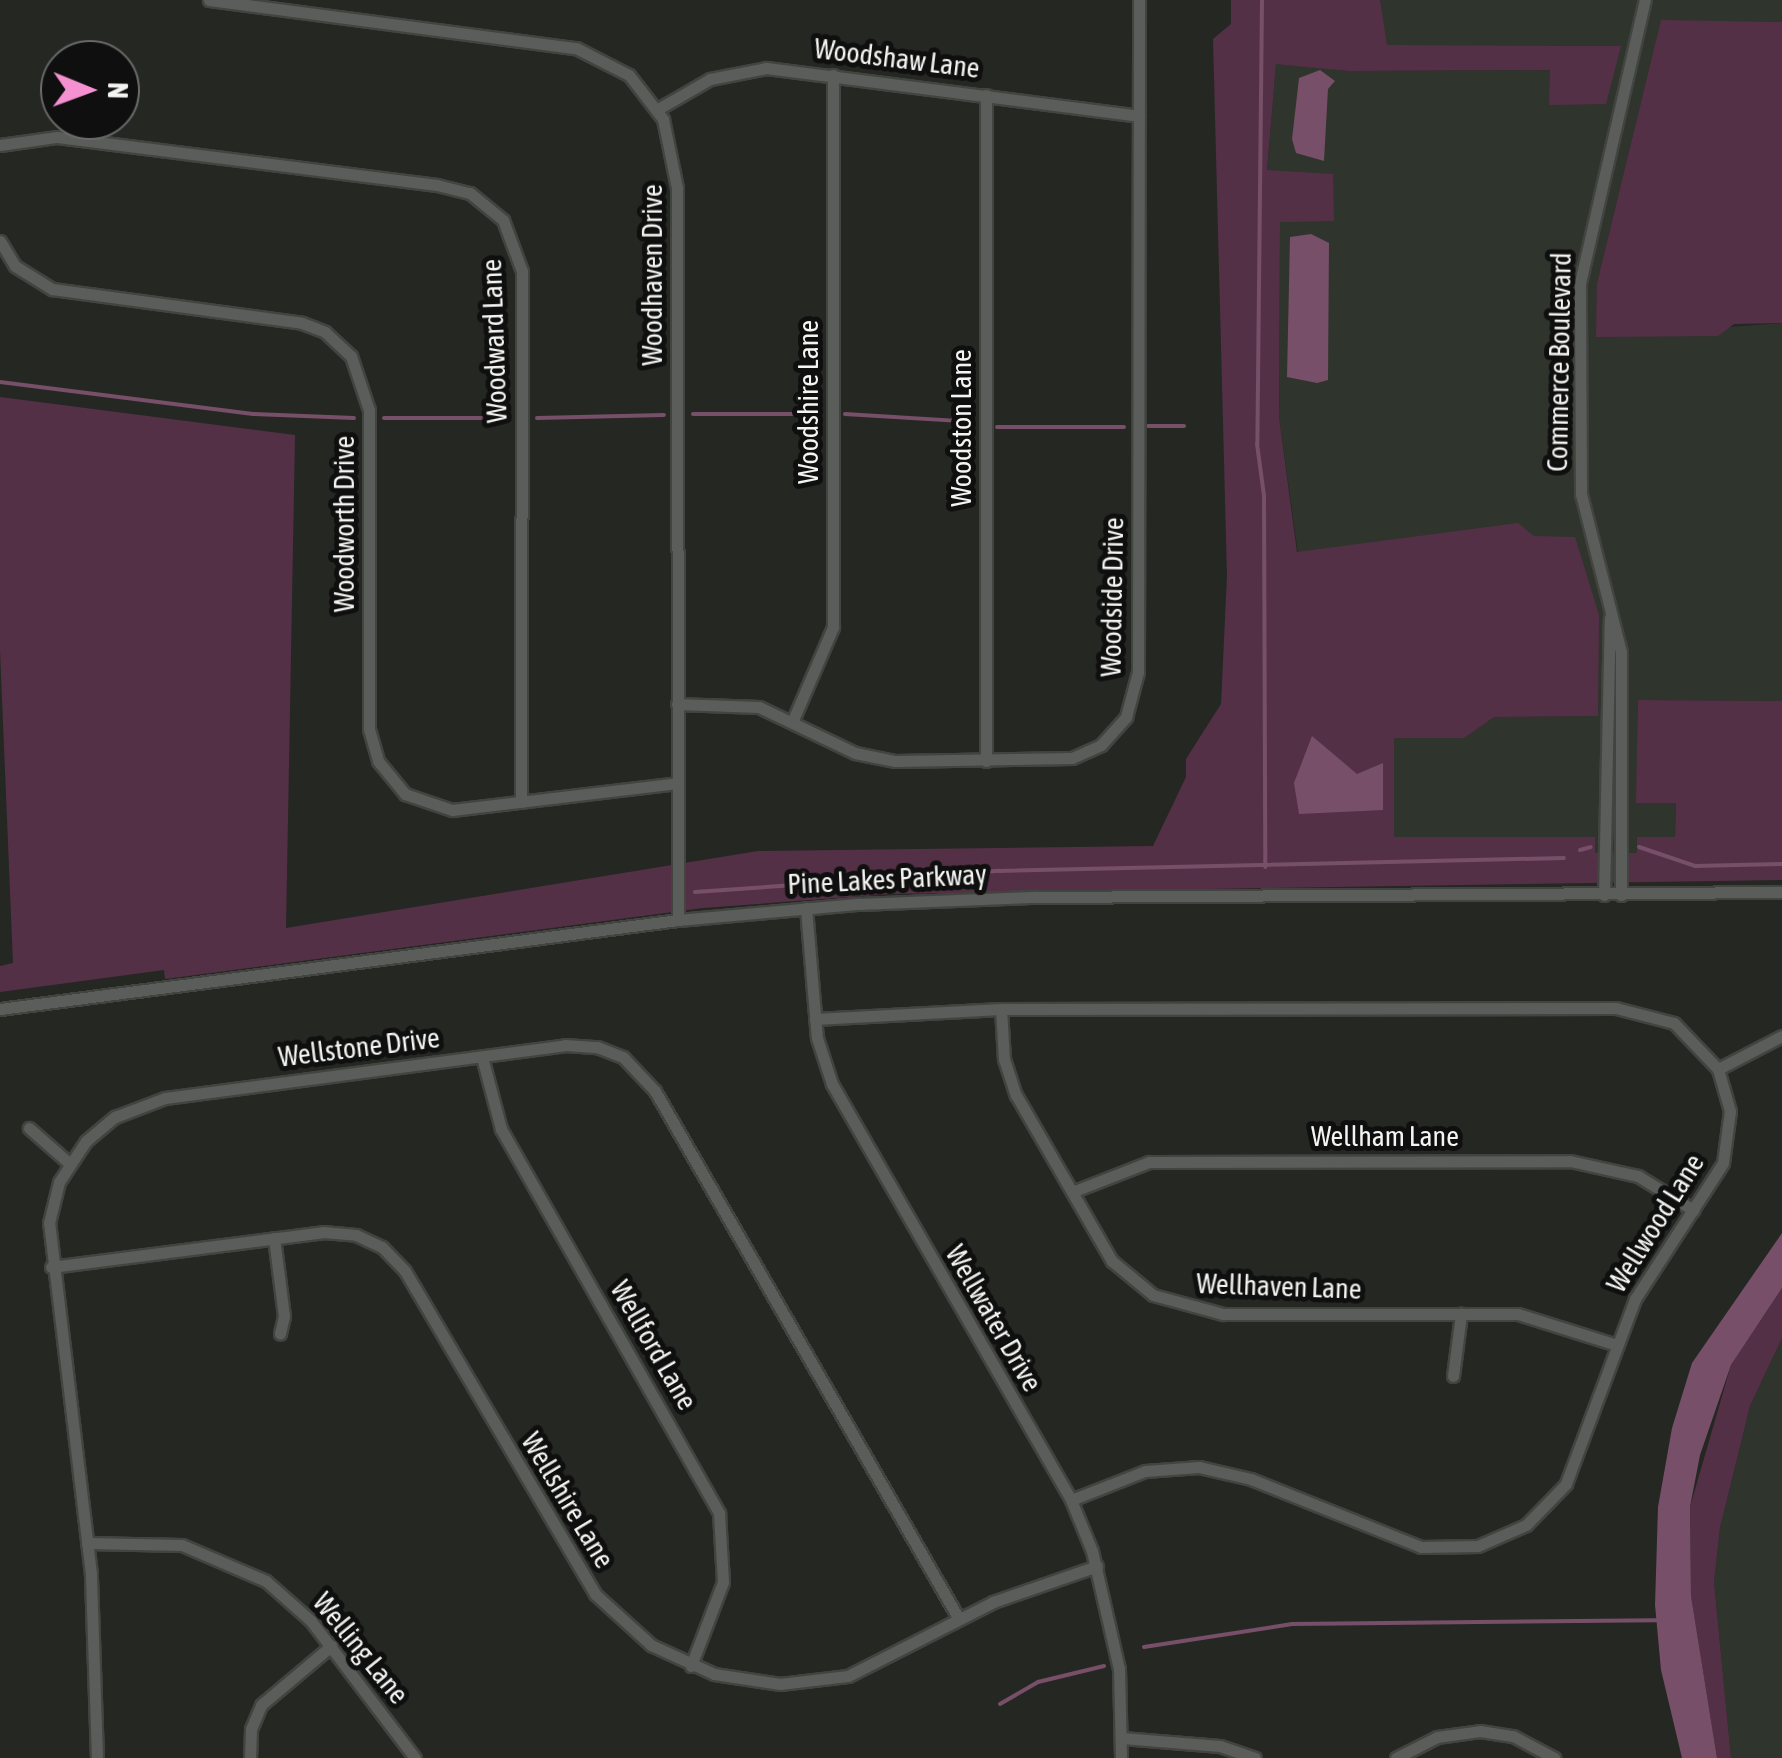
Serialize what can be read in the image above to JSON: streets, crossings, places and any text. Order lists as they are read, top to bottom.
{
  "streets": {
    "street": [
      "Woodshaw Lane",
      "Woodhaven Drive",
      "Woodward Lane",
      "Commerce Boulevard",
      "Woodshire Lane",
      "Woodston Lane",
      "Woodworth Drive",
      "Woodside Drive",
      "Pine Lakes Parkway",
      "Wellstone Drive",
      "Wellham Lane",
      "Wellwood Lane",
      "Wellhaven Lane",
      "Wellwater Drive",
      "Wellford Lane",
      "Wellshire Lane",
      "Welling Lane"
    ]
  },
  "crossings": [
    ["Woodshaw Lane", "Woodhaven Drive"],
    ["Woodshaw Lane", "Woodshire Lane"],
    ["Woodshaw Lane", "Woodston Lane"],
    ["Woodshaw Lane", "Woodside Drive"],
    ["Woodhaven Drive", "Woodworth Drive"],
    ["Woodhaven Drive", "Woodside Drive"],
    ["Woodhaven Drive", "Pine Lakes Parkway"],
    ["Woodward Lane", "Woodworth Drive"],
    ["Commerce Boulevard", "Pine Lakes Parkway"],
    ["Woodshire Lane", "Woodside Drive"],
    ["Woodston Lane", "Woodside Drive"],
    ["Pine Lakes Parkway", "Wellwater Drive"],
    ["Wellstone Drive", "Wellford Lane"],
    ["Wellstone Drive", "Wellshire Lane"],
    ["Wellstone Drive", "Welling Lane"],
    ["Wellham Lane", "Wellwood Lane"],
    ["Wellham Lane", "Wellhaven Lane"],
    ["Wellwood Lane", "Wellhaven Lane"],
    ["Wellwood Lane", "Wellwater Drive"],
    ["Wellwater Drive", "Wellshire Lane"],
    ["Wellford Lane", "Wellshire Lane"]
  ],
  "north": "right"
}
